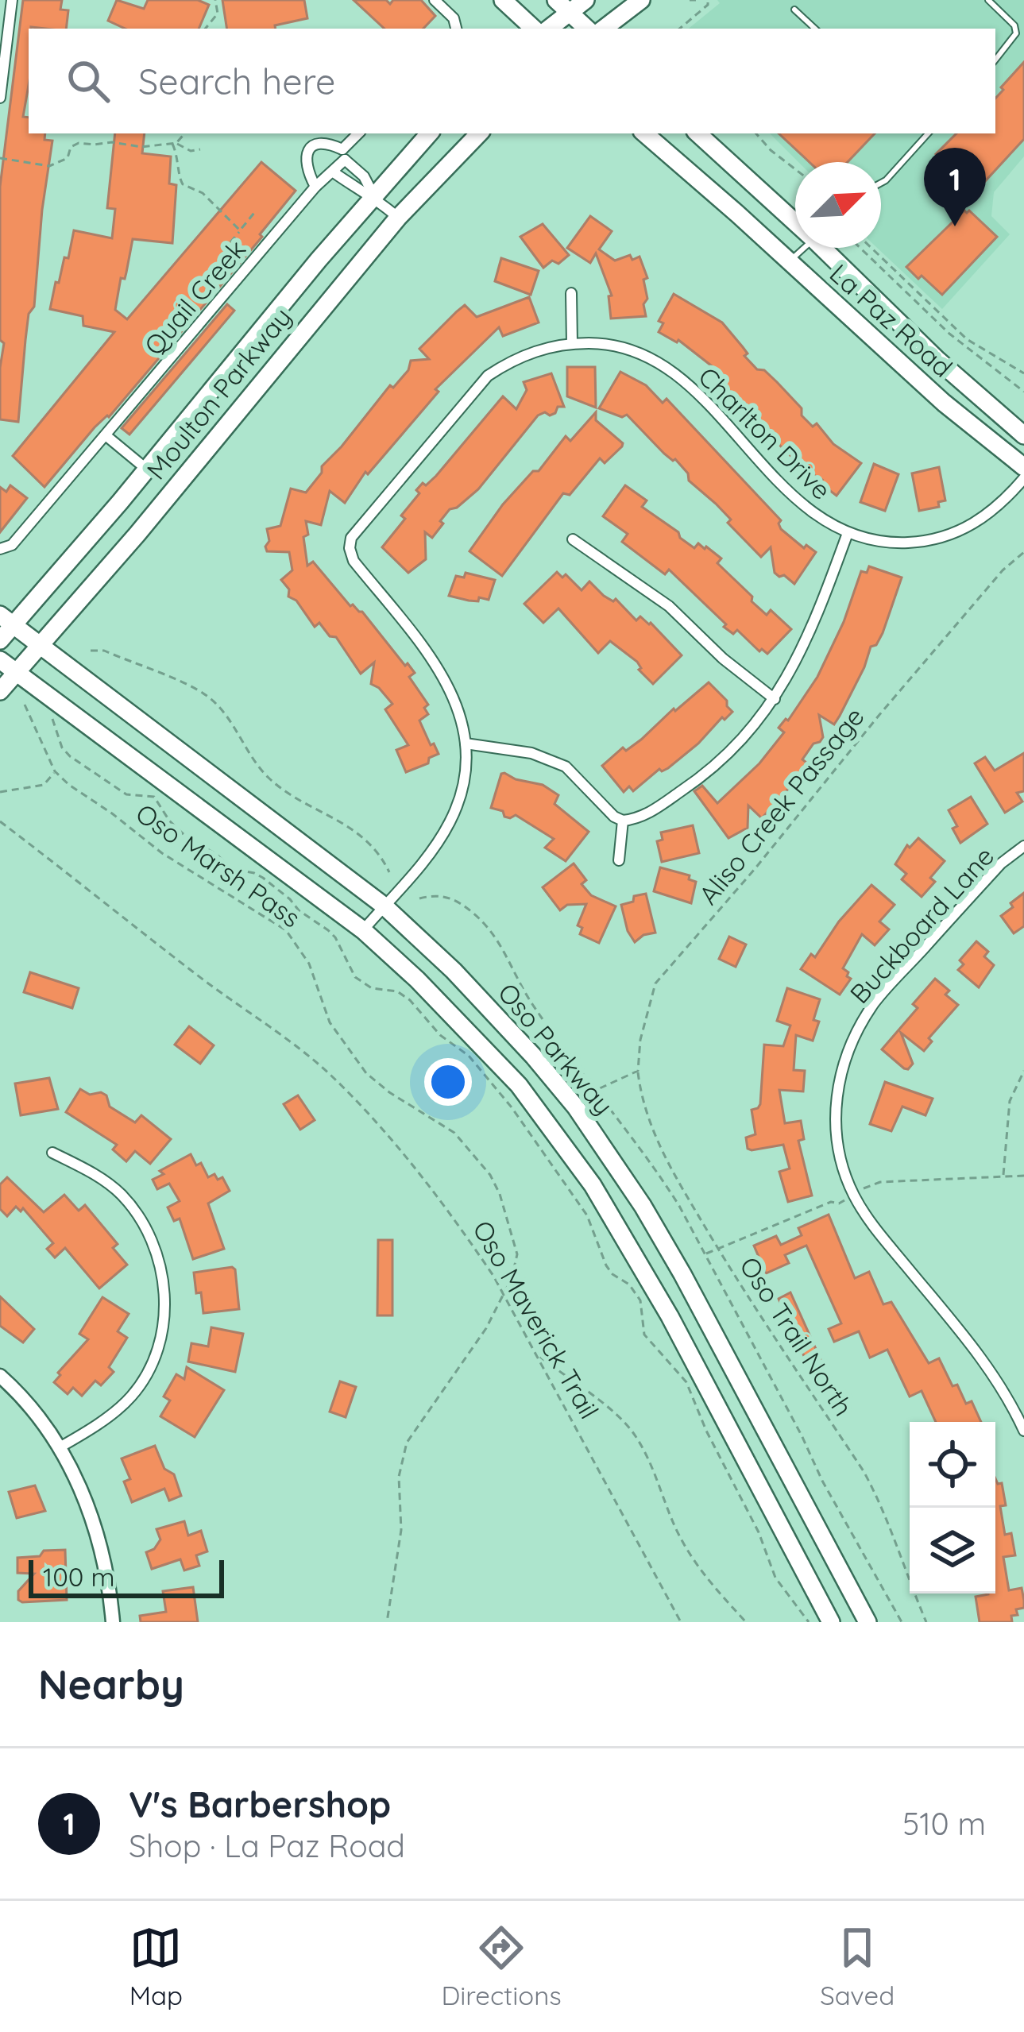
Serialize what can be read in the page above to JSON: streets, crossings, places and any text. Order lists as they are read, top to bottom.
{
  "streets": {
    "main road": ["La Paz Road", "Moulton Parkway", "Oso Parkway"],
    "street": ["Quail Creek", "Charlton Drive", "Buckboard Lane"],
    "path": [
      "Aliso Creek Passage",
      "Oso Marsh Pass",
      "Oso Maverick Trail",
      "Oso Trail North"
    ]
  },
  "crossings": [
    ["Moulton Parkway", "Oso Parkway"],
    ["Aliso Creek Passage", "Oso Trail North"],
    ["Oso Marsh Pass", "Oso Maverick Trail"]
  ],
  "scale_bar": "100 m",
  "north": "top right",
  "page": {
    "search": "Search here",
    "pins": "1",
    "scale": "100 m",
    "heading": "Nearby",
    "list": [
      {
        "mark": "1",
        "name": "V's Barbershop",
        "note": "Shop · La Paz Road",
        "value": "510 m"
      }
    ],
    "nav": ["Map", "Directions", "Saved"]
  }
}
